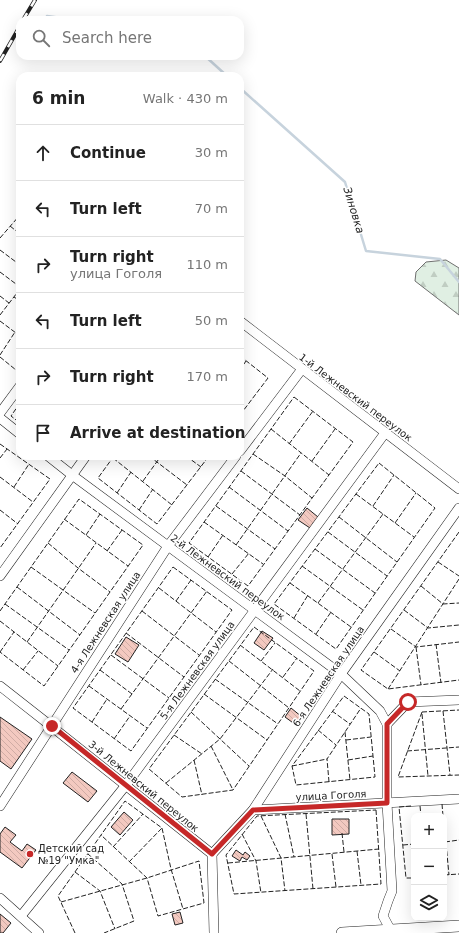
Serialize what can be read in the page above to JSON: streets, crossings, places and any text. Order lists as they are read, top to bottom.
{
  "streets": {
    "street": [
      "1-й Лежневский переулок",
      "2-й Лежневский переулок",
      "4-я Лежневская улица",
      "5-я Лежневская улица",
      "6-я Лежневская улица",
      "3-й Лежневский переулок",
      "улица Гоголя"
    ]
  },
  "crossings": [
    ["1-й Лежневский переулок", "5-я Лежневская улица"],
    ["2-й Лежневский переулок", "4-я Лежневская улица"],
    ["2-й Лежневский переулок", "5-я Лежневская улица"],
    ["2-й Лежневский переулок", "6-я Лежневская улица"],
    ["4-я Лежневская улица", "3-й Лежневский переулок"],
    ["5-я Лежневская улица", "3-й Лежневский переулок"],
    ["6-я Лежневская улица", "3-й Лежневский переулок"],
    ["6-я Лежневская улица", "улица Гоголя"]
  ],
  "water": ["Зиновка"],
  "places": ["Детский сад №19 \"Умка\""],
  "page": {
    "search": "Search here",
    "heading": ["6 min", "Walk · 430 m"],
    "list": [
      ["Continue", "30 m"],
      ["Turn left", "70 m"],
      ["Turn right", "улица Гоголя", "110 m"],
      ["Turn left", "50 m"],
      ["Turn right", "170 m"],
      "Arrive at destination"
    ],
    "map_buttons": ["+", "−"]
  }
}
